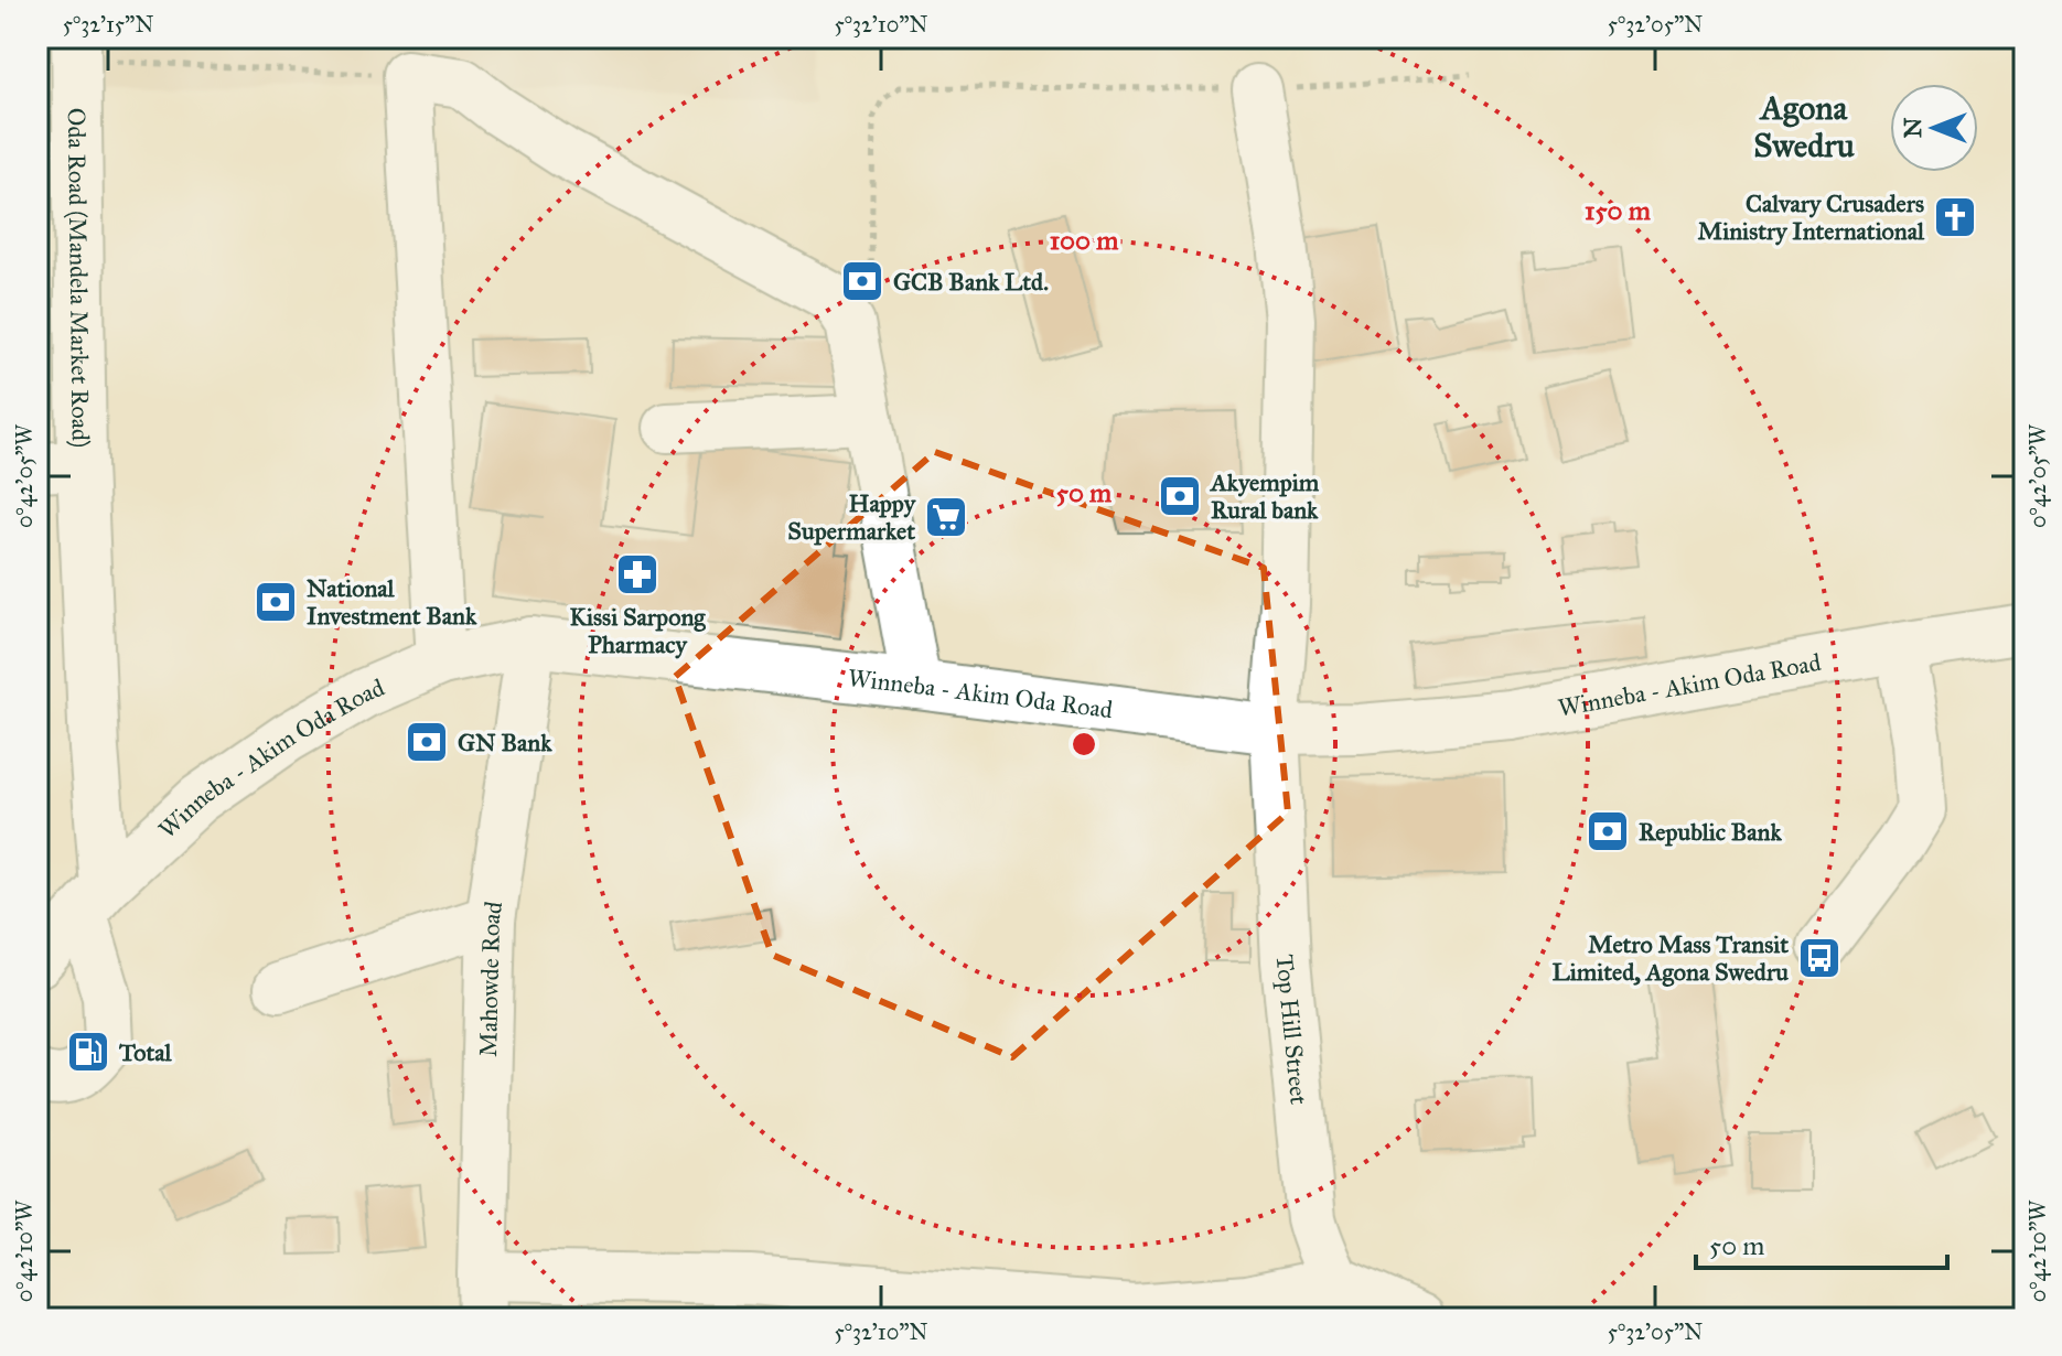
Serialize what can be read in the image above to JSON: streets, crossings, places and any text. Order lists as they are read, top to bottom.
{
  "streets": {
    "street": [
      "Oda Road (Mandela Market Road)",
      "Winneba - Akim Oda Road",
      "Mahowde Road",
      "Top Hill Street"
    ]
  },
  "crossings": [
    ["Oda Road (Mandela Market Road)", "Winneba - Akim Oda Road"],
    ["Winneba - Akim Oda Road", "Mahowde Road"],
    ["Winneba - Akim Oda Road", "Top Hill Street"]
  ],
  "districts": ["Agona Swedru"],
  "places": {
    "church": ["Calvary Crusaders Ministry International"],
    "bank": [
      "GCB Bank Ltd.",
      "Akyempim Rural bank",
      "National Investment Bank",
      "GN Bank",
      "Republic Bank"
    ],
    "supermarket": ["Happy Supermarket"],
    "pharmacy": ["Kissi Sarpong Pharmacy"],
    "bus stop": ["Metro Mass Transit Limited, Agona Swedru"],
    "fuel station": ["Total"]
  },
  "scale_bar": "50 m",
  "north": "left",
  "coordinates": [
    "5°32'15\"N",
    "5°32'10\"N",
    "5°32'05\"N",
    "0°42'05\"W",
    "0°42'10\"W"
  ],
  "rings": ["150 m", "100 m", "50 m"]
}
